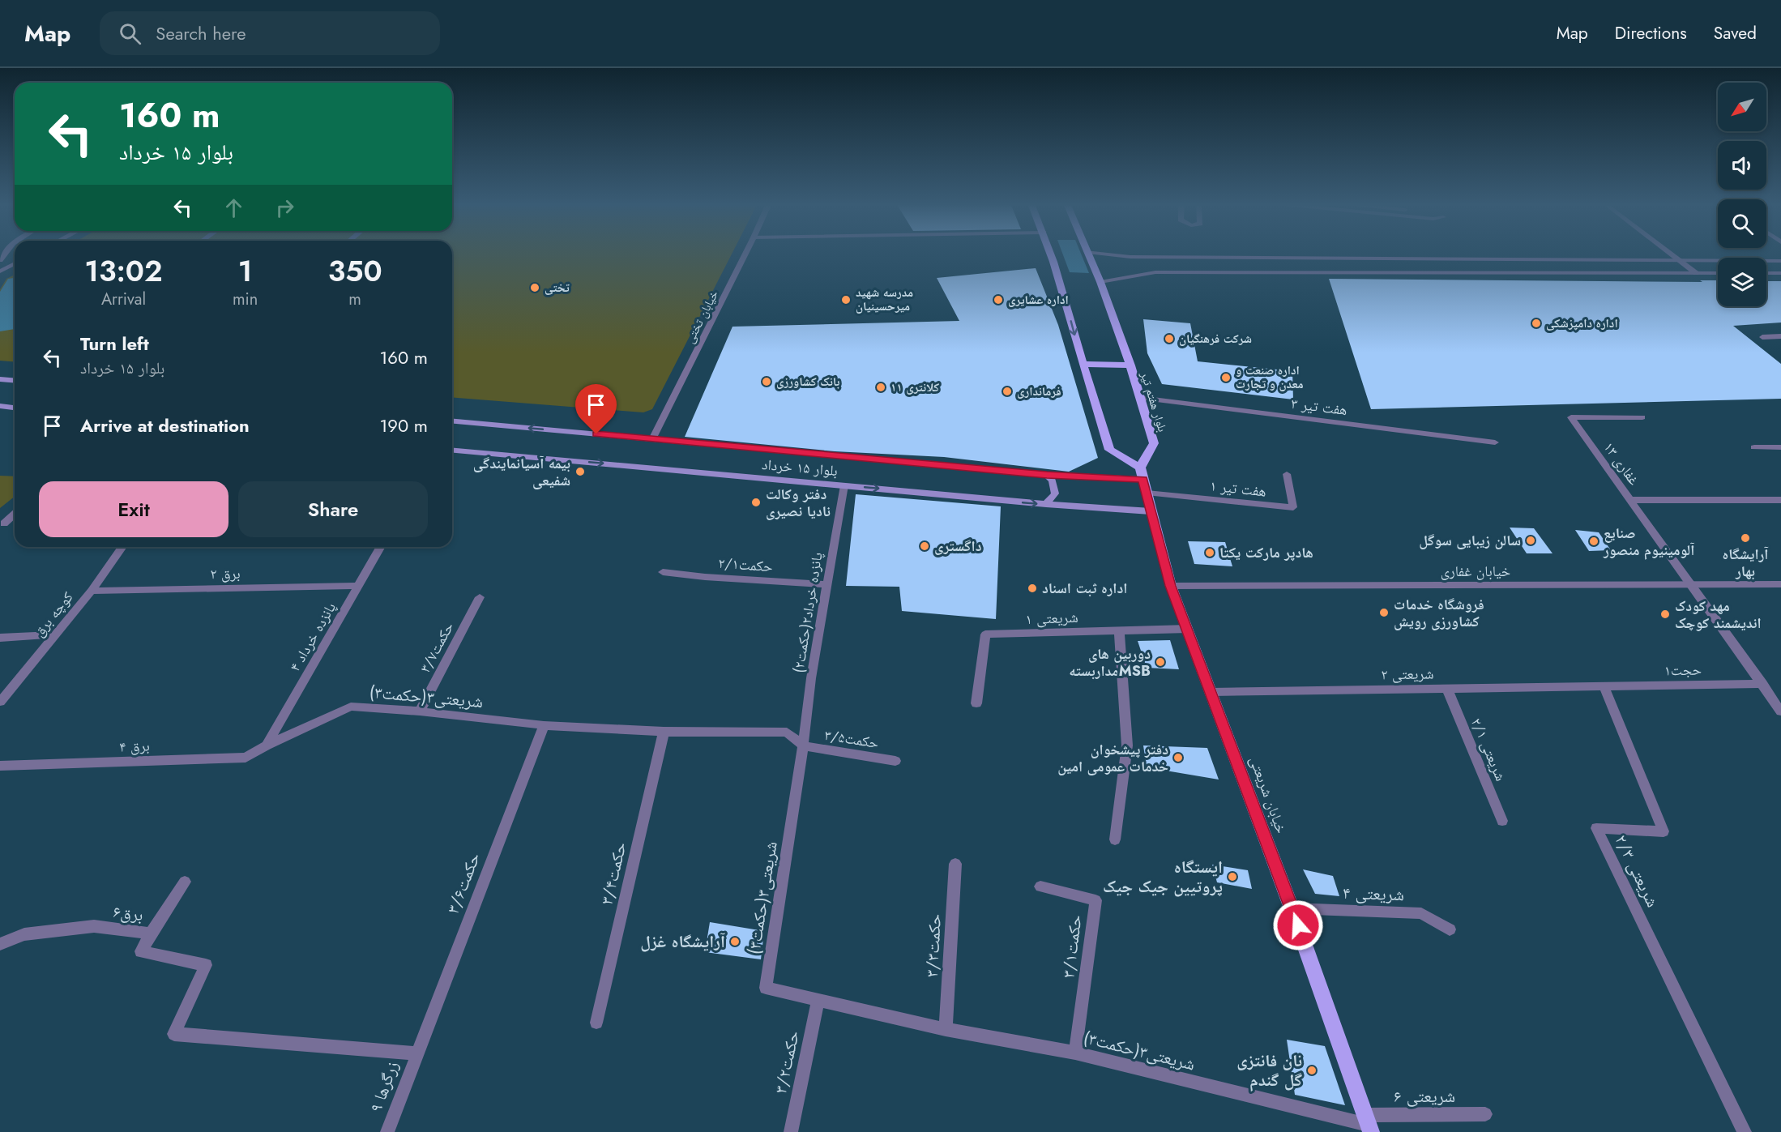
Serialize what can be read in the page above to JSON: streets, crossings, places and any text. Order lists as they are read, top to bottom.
{
  "streets": {
    "main road": ["بلوار هفتم تیر", "بلوار ۱۵ خرداد", "خیابان شریعتی"],
    "street": [
      "خیابان تختی",
      "هفت تیر ۳",
      "غفاری ۱۳",
      "هفت تیر ۱",
      "حکمت۲/۱",
      "خیابان غفاری",
      "برق ۲",
      "پانزده خرداد۲(حکمت۲)",
      "کوچه برق",
      "شریعتی ۱",
      "پانزده خرداد ۴",
      "حکمت۳/۷",
      "حجت۱",
      "شریعتی ۲",
      "شریعتی۳(حکمت۳)",
      "حکمت۳/۵",
      "برق ۴",
      "شریعتی ۲/۱",
      "شریعتی ۲/۳",
      "حکمت۳/۴",
      "حکمت۳/۶",
      "شریعتی ۴",
      "برق۶",
      "حکمت۳/۳",
      "حکمت۳/۱",
      "حکمت۳/۲",
      "زرگرها ۹",
      "شریعتی ۶"
    ]
  },
  "crossings": [
    ["خیابان تختی", "بلوار ۱۵ خرداد"],
    ["بلوار هفتم تیر", "هفت تیر ۳"],
    ["بلوار هفتم تیر", "بلوار ۱۵ خرداد"],
    ["بلوار هفتم تیر", "هفت تیر ۱"],
    ["بلوار هفتم تیر", "خیابان شریعتی"],
    ["غفاری ۱۳", "خیابان غفاری"],
    ["غفاری ۱۳", "حجت۱"],
    ["بلوار ۱۵ خرداد", "هفت تیر ۱"],
    ["بلوار ۱۵ خرداد", "پانزده خرداد۲(حکمت۲)"],
    ["بلوار ۱۵ خرداد", "خیابان شریعتی"],
    ["هفت تیر ۱", "خیابان شریعتی"],
    ["حکمت۲/۱", "پانزده خرداد۲(حکمت۲)"],
    ["خیابان غفاری", "خیابان شریعتی"],
    ["برق ۲", "کوچه برق"],
    ["برق ۲", "پانزده خرداد ۴"],
    ["پانزده خرداد۲(حکمت۲)", "شریعتی۳(حکمت۳)"],
    ["پانزده خرداد۲(حکمت۲)", "حکمت۳/۵"],
    ["شریعتی ۱", "خیابان شریعتی"],
    ["پانزده خرداد ۴", "شریعتی۳(حکمت۳)"],
    ["پانزده خرداد ۴", "برق ۴"],
    ["حکمت۳/۷", "شریعتی۳(حکمت۳)"],
    ["حجت۱", "شریعتی ۲"],
    ["حجت۱", "شریعتی ۲/۳"],
    ["شریعتی ۲", "شریعتی ۲/۱"],
    ["شریعتی ۲", "خیابان شریعتی"],
    ["شریعتی ۲", "شریعتی ۲/۳"],
    ["شریعتی۳(حکمت۳)", "حکمت۳/۵"],
    ["شریعتی۳(حکمت۳)", "برق ۴"],
    ["شریعتی۳(حکمت۳)", "خیابان شریعتی"],
    ["شریعتی۳(حکمت۳)", "حکمت۳/۴"],
    ["شریعتی۳(حکمت۳)", "حکمت۳/۶"],
    ["شریعتی۳(حکمت۳)", "حکمت۳/۳"],
    ["شریعتی۳(حکمت۳)", "حکمت۳/۱"],
    ["شریعتی۳(حکمت۳)", "حکمت۳/۲"],
    ["شریعتی۳(حکمت۳)", "شریعتی ۶"],
    ["خیابان شریعتی", "شریعتی ۴"],
    ["خیابان شریعتی", "شریعتی ۶"],
    ["حکمت۳/۶", "برق۶"],
    ["حکمت۳/۶", "زرگرها ۹"],
    ["برق۶", "زرگرها ۹"]
  ],
  "places": [
    "تختی",
    "مدرسه شهید میرحسینیان",
    "اداره عشایری",
    "اداره دامپزشکی",
    "شرکت فرهنگیان",
    "اداره صنعت و معدن و تجارت",
    "بانک کشاورزی",
    "کلانتری ۱۱",
    "فرمانداری",
    "بیمه آسیانمایندگی شفیعی",
    "دفتر وکالت نادیا نصیری",
    "آرایشگاه بهار",
    "سالن زیبایی سوگل",
    "صنایع آلومینیوم منصور",
    "داگستری",
    "هادپر مارکت یکتا",
    "اداره ثبت اسناد",
    "فروشگاه خدمات کشاورزی رویش",
    "مهد کودک اندیشمند کوچک",
    "دوربین های مداربستهMSB",
    "دفتر پیشخوان خدمات عمومی امین",
    "ایستگاه پروتیین جیک جیک",
    "آرایشگاه غزل",
    "نان فانتزی گل گندم"
  ],
  "north": "bottom left",
  "page": {
    "header": "Map",
    "search": "Search here",
    "nav": ["Map", "Directions", "Saved"],
    "turn": ["160 m", "بلوار ۱۵ خرداد"],
    "eta": [
      "13:02",
      "Arrival",
      "1",
      "min",
      "350",
      "m"
    ],
    "list": [
      {
        "name": "Turn left",
        "note": "بلوار ۱۵ خرداد",
        "value": "160 m"
      },
      {
        "name": "Arrive at destination",
        "value": "190 m"
      }
    ],
    "buttons": ["Exit", "Share"]
  }
}
